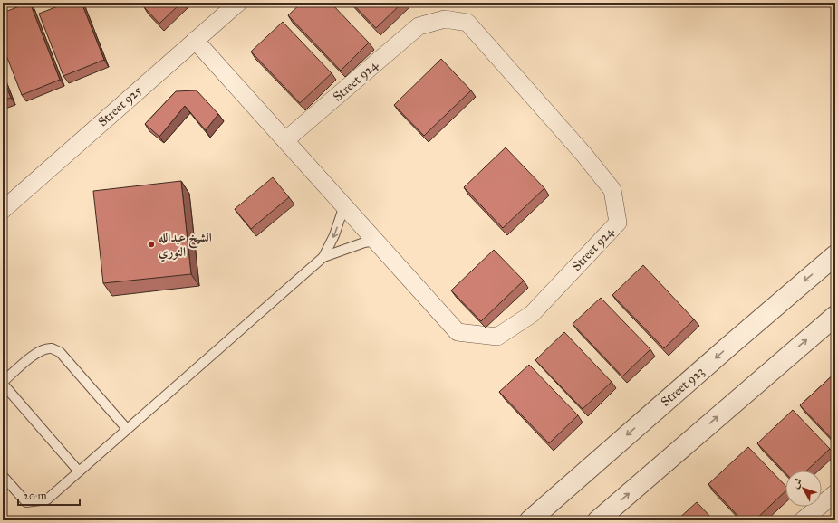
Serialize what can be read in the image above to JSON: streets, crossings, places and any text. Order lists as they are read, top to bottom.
{
  "streets": {
    "street": ["Street 924", "Street 925", "Street 923"]
  },
  "crossings": [
    ["Street 924", "Street 925"]
  ],
  "places": ["الشيخ عبدالله النوري"],
  "scale_bar": "20 m",
  "north": "top left"
}
